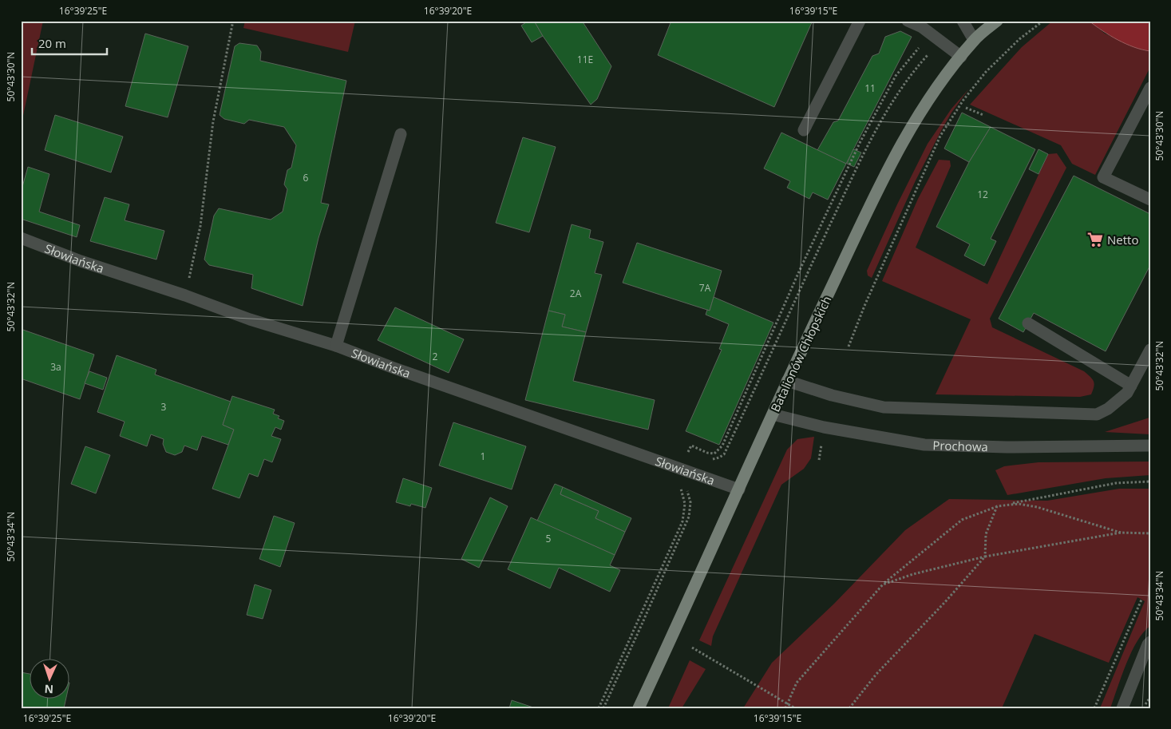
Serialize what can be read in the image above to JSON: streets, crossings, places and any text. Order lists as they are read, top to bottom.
{
  "streets": {
    "main road": ["Batalionów Chłopskich"],
    "street": ["Słowiańska", "Prochowa"]
  },
  "crossings": [
    ["Słowiańska", "Batalionów Chłopskich"],
    ["Batalionów Chłopskich", "Prochowa"]
  ],
  "places": {
    "supermarket": ["Netto"]
  },
  "house_numbers": [
    "11E",
    "11",
    "6",
    "12",
    "7A",
    "2A",
    "2",
    "3a",
    "3",
    "1",
    "5"
  ],
  "scale_bar": "20 m",
  "north": "bottom",
  "coordinates": [
    "16°39'25\"E",
    "16°39'20\"E",
    "16°39'15\"E",
    "50°43'30\"N",
    "50°43'32\"N",
    "50°43'34\"N"
  ]
}
